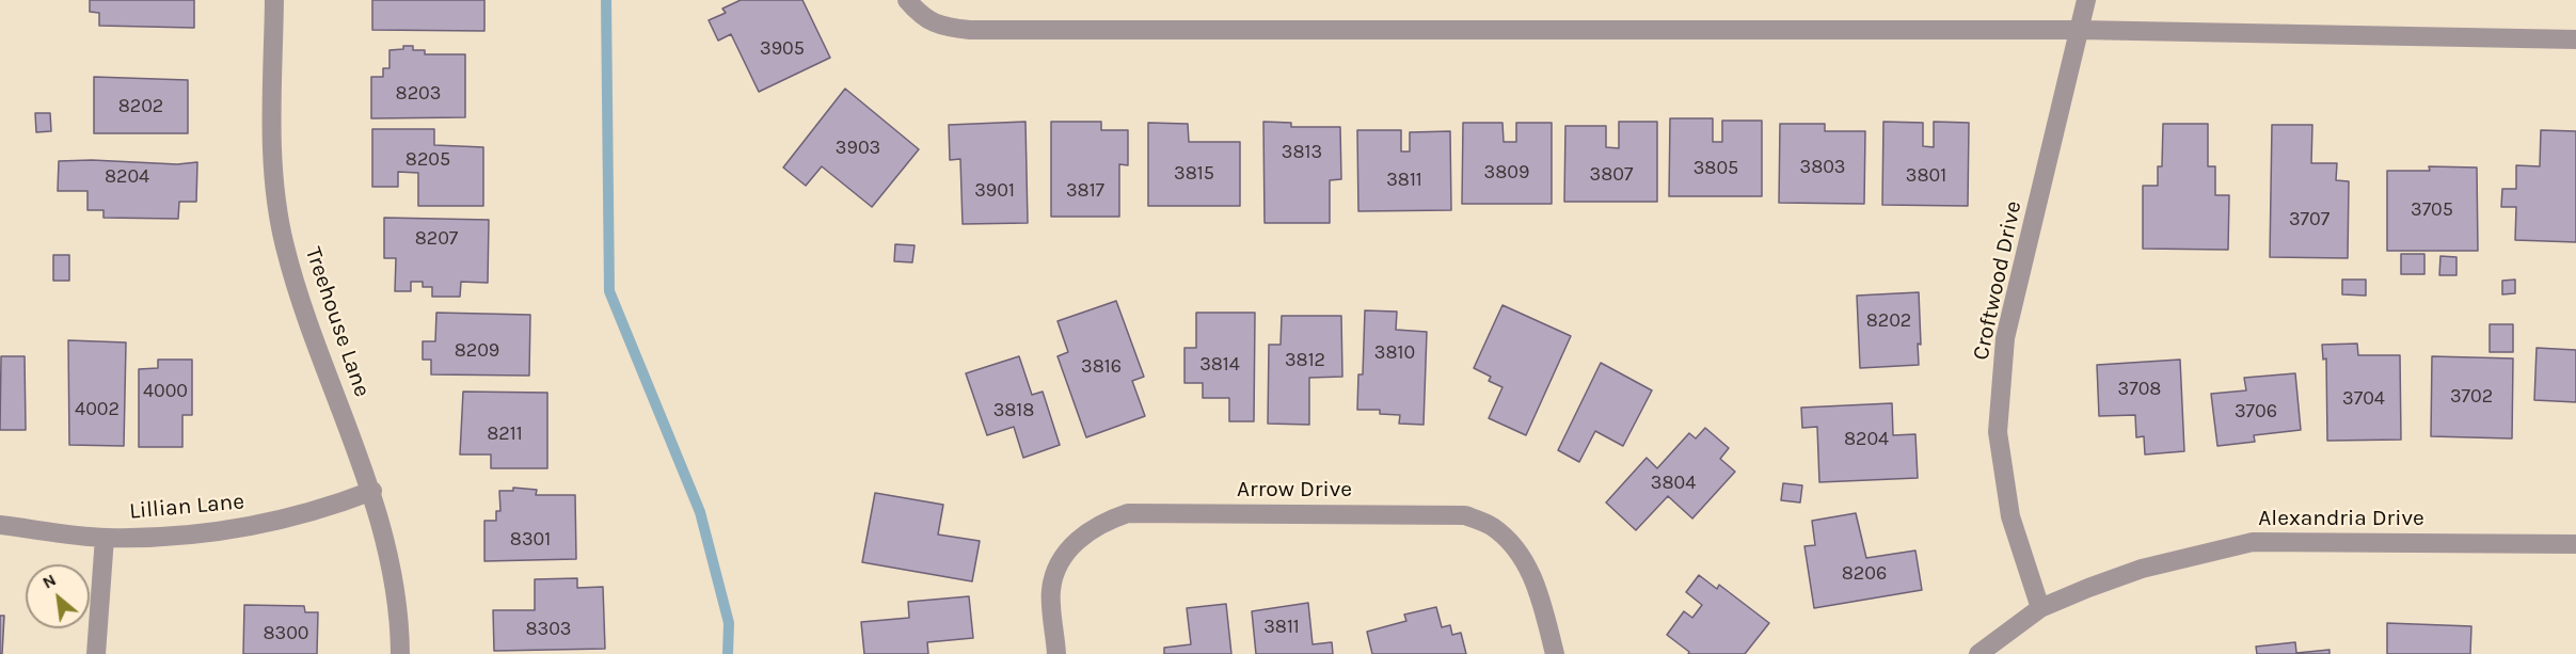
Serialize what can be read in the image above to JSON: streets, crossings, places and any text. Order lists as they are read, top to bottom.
{
  "streets": {
    "street": [
      "Croftwood Drive",
      "Treehouse Lane",
      "Arrow Drive",
      "Lillian Lane",
      "Alexandria Drive"
    ]
  },
  "crossings": [
    ["Croftwood Drive", "Alexandria Drive"],
    ["Treehouse Lane", "Lillian Lane"]
  ],
  "house_numbers": [
    "3905",
    "8203",
    "8202",
    "3903",
    "3813",
    "8205",
    "3803",
    "3805",
    "3809",
    "3815",
    "3807",
    "3801",
    "8204",
    "3811",
    "3901",
    "3817",
    "3705",
    "3707",
    "8207",
    "8202",
    "8209",
    "3810",
    "3812",
    "3814",
    "3816",
    "3708",
    "4000",
    "3702",
    "3704",
    "4002",
    "3818",
    "3706",
    "8211",
    "8204",
    "3804",
    "8301",
    "8206",
    "3811",
    "8303",
    "8300"
  ],
  "north": "top left"
}
